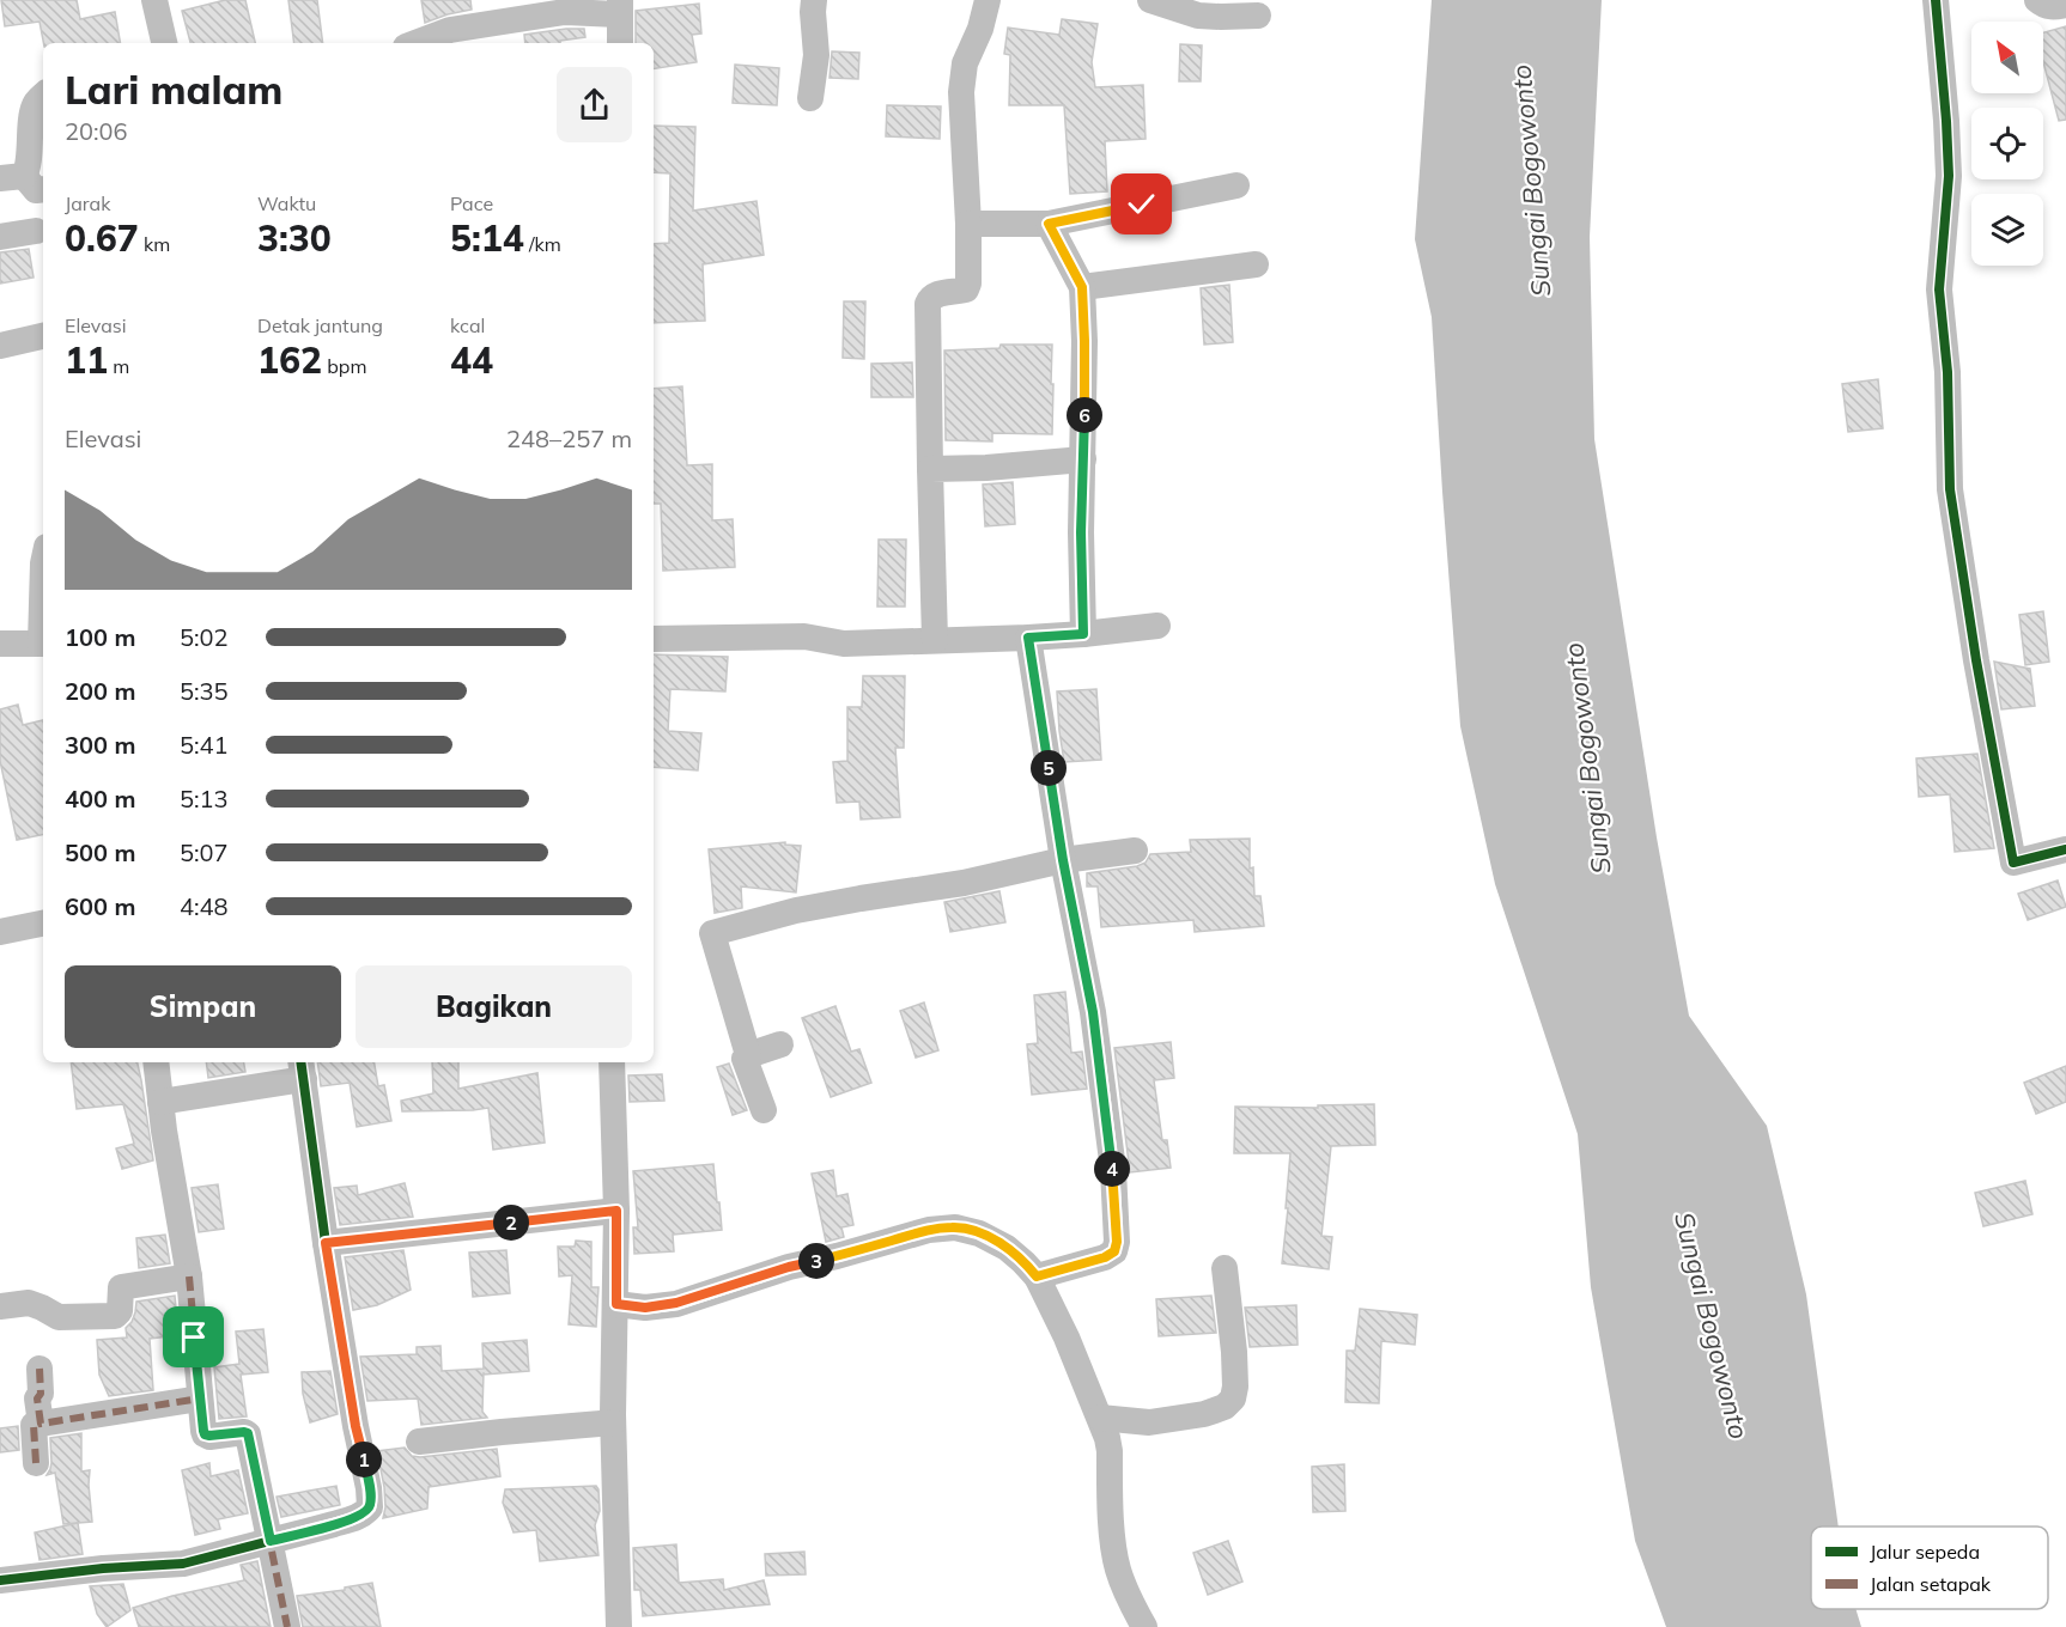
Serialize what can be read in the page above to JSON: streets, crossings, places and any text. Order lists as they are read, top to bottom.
{
  "water": ["Sungai Bogowonto"],
  "legend": ["Jalur sepeda", "Jalan setapak"],
  "north": "top left",
  "page": {
    "heading": ["Lari malam", "20:06"],
    "stats": [
      ["Jarak", "0.67 km"],
      ["Waktu", "3:30"],
      ["Pace", "5:14 /km"],
      ["Elevasi", "11 m"],
      ["Detak jantung", "162 bpm"],
      ["kcal", "44"]
    ],
    "pins": [
      "6",
      "5",
      "4",
      "2",
      "3",
      "1"
    ],
    "chart": ["Elevasi", "248–257 m"],
    "list": [
      {
        "name": "100 m",
        "note": "5:02"
      },
      {
        "name": "200 m",
        "note": "5:35"
      },
      {
        "name": "300 m",
        "note": "5:41"
      },
      {
        "name": "400 m",
        "note": "5:13"
      },
      {
        "name": "500 m",
        "note": "5:07"
      },
      {
        "name": "600 m",
        "note": "4:48"
      }
    ],
    "buttons": ["Simpan", "Bagikan"]
  }
}
